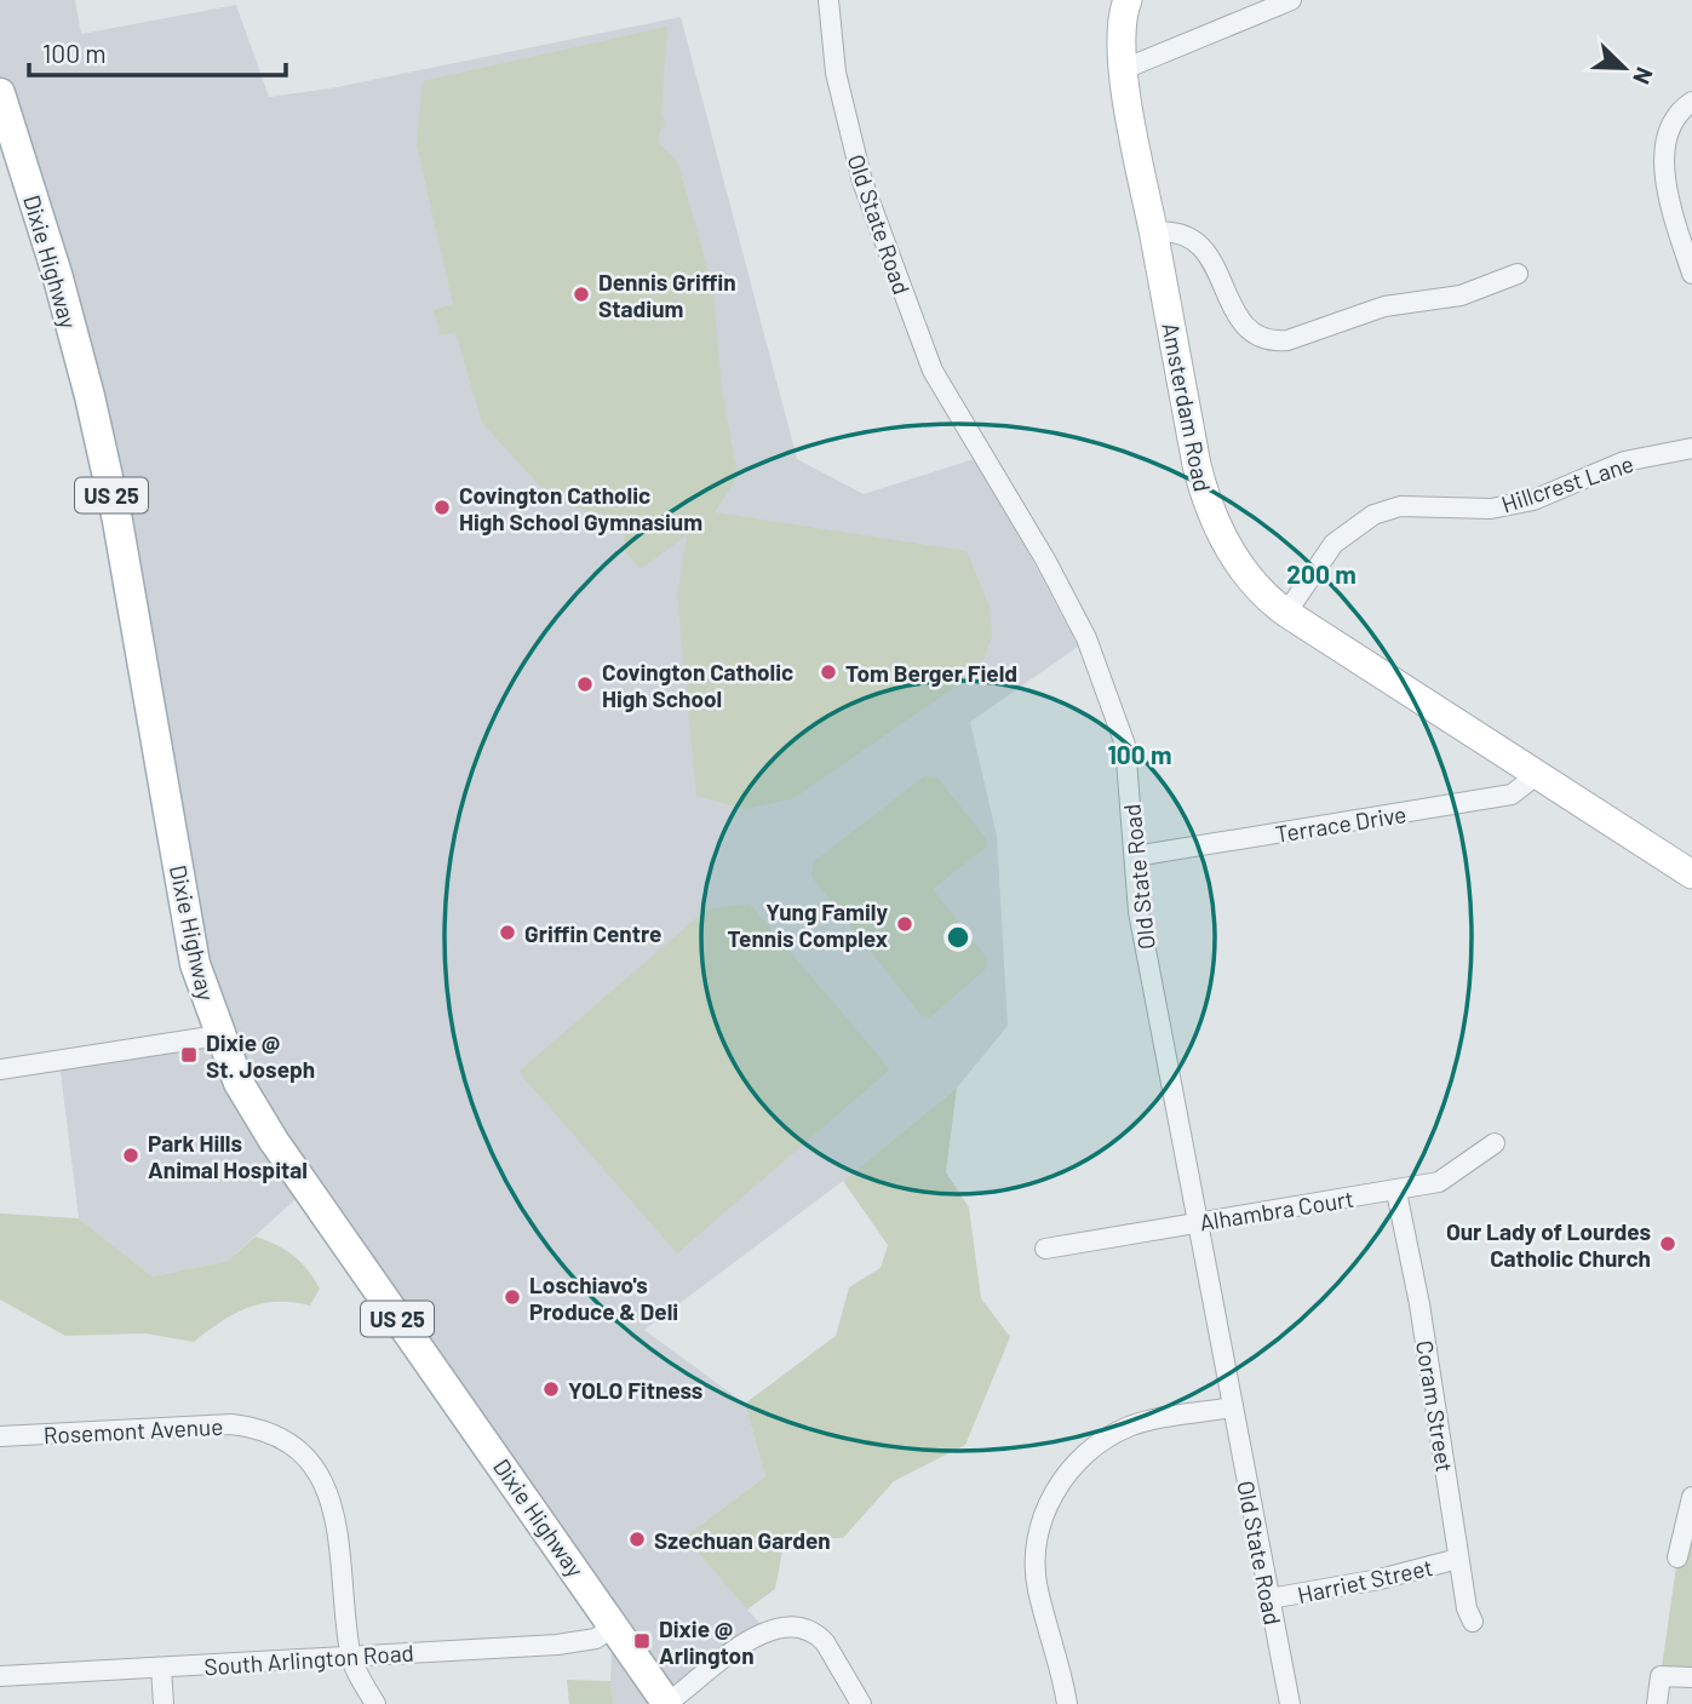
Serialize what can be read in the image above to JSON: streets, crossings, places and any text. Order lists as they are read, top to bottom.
{
  "streets": {
    "main road": ["Dixie Highway", "US 25"],
    "street": [
      "Old State Road",
      "Amsterdam Road",
      "Hillcrest Lane",
      "Terrace Drive",
      "Alhambra Court",
      "Coram Street",
      "Rosemont Avenue",
      "Harriet Street",
      "South Arlington Road"
    ]
  },
  "crossings": [
    ["Old State Road", "Terrace Drive"],
    ["Old State Road", "Alhambra Court"],
    ["Old State Road", "Harriet Street"],
    ["Dixie Highway", "South Arlington Road"],
    ["Amsterdam Road", "Hillcrest Lane"],
    ["Amsterdam Road", "Terrace Drive"],
    ["Alhambra Court", "Coram Street"],
    ["Coram Street", "Harriet Street"],
    ["Rosemont Avenue", "South Arlington Road"]
  ],
  "places": {
    "other": [
      "Dennis Griffin Stadium",
      "Covington Catholic High School Gymnasium",
      "Tom Berger Field",
      "Covington Catholic High School",
      "Yung Family Tennis Complex",
      "Griffin Centre",
      "Park Hills Animal Hospital",
      "Our Lady of Lourdes Catholic Church",
      "Loschiavo's Produce & Deli",
      "YOLO Fitness",
      "Szechuan Garden"
    ],
    "transit": ["Dixie @ St. Joseph", "Dixie @ Arlington"]
  },
  "scale_bar": "100 m",
  "north": "bottom right",
  "rings": ["200 m", "100 m"]
}
